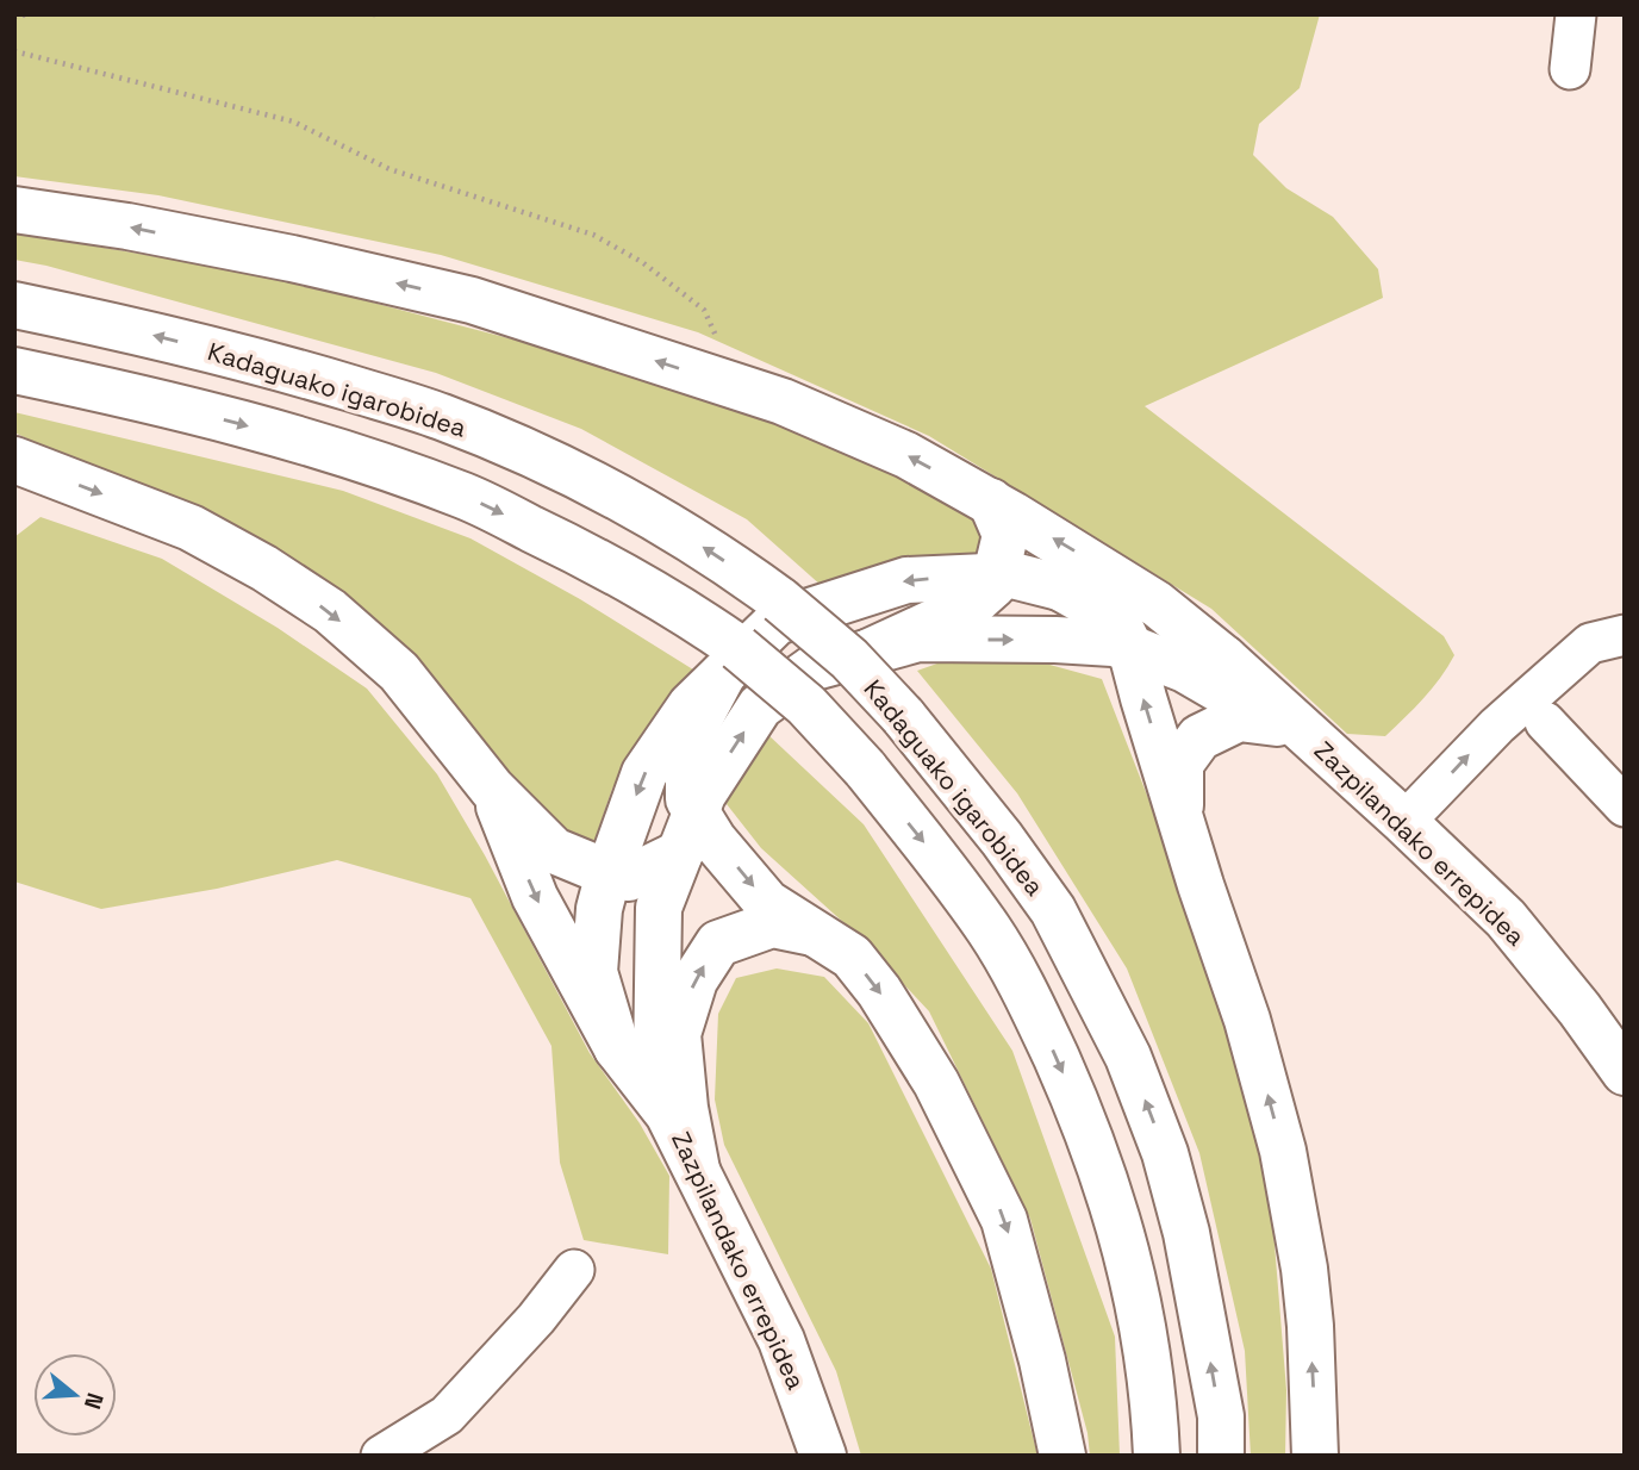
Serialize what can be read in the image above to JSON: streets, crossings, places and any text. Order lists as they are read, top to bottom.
{
  "streets": {
    "main road": ["Kadaguako igarobidea", "Zazpilandako errepidea"]
  },
  "north": "right"
}
